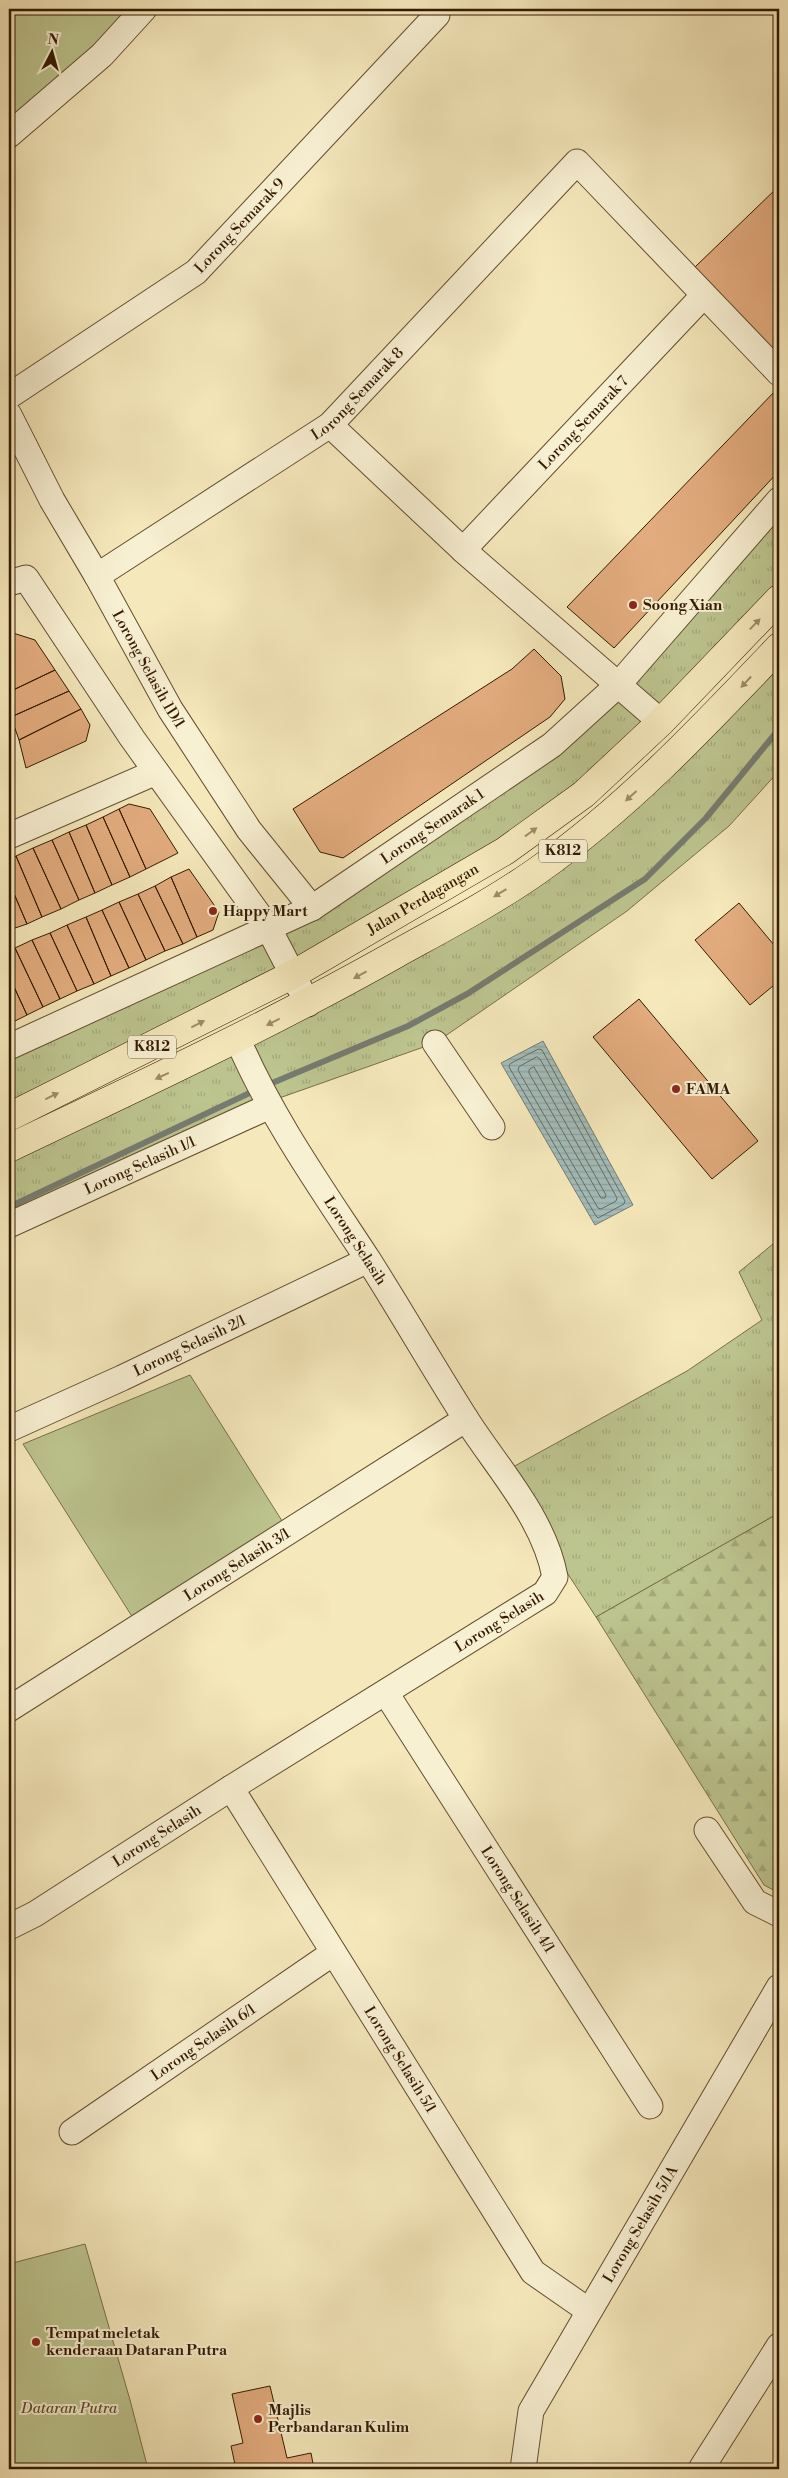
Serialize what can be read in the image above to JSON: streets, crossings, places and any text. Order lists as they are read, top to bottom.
{
  "streets": {
    "main road": ["K812", "Jalan Perdagangan"],
    "street": [
      "Lorong Semarak 9",
      "Lorong Semarak 8",
      "Lorong Semarak 7",
      "Lorong Selasih 1D/1",
      "Lorong Semarak 1",
      "Lorong Selasih 1/1",
      "Lorong Selasih",
      "Lorong Selasih 2/1",
      "Lorong Selasih 3/1",
      "Lorong Selasih 4/1",
      "Lorong Selasih 6/1",
      "Lorong Selasih 5/1",
      "Lorong Selasih 5/1A"
    ]
  },
  "crossings": [
    ["Lorong Semarak 8", "Lorong Semarak 7"],
    ["Lorong Semarak 8", "Lorong Selasih 1D/1"],
    ["Lorong Selasih 1D/1", "Lorong Semarak 1"],
    ["K812", "Lorong Selasih"],
    ["Lorong Selasih 1/1", "Lorong Selasih"],
    ["Lorong Selasih", "Lorong Selasih 2/1"],
    ["Lorong Selasih", "Lorong Selasih 3/1"],
    ["Lorong Selasih", "Lorong Selasih 4/1"],
    ["Lorong Selasih", "Lorong Selasih 5/1"],
    ["Lorong Selasih 6/1", "Lorong Selasih 5/1"],
    ["Lorong Selasih 5/1", "Lorong Selasih 5/1A"]
  ],
  "parks": ["Dataran Putra"],
  "places": [
    "Soong Xian",
    "Happy Mart",
    "FAMA",
    "Tempat meletak kenderaan Dataran Putra",
    "Majlis Perbandaran Kulim"
  ],
  "north": "top"
}
